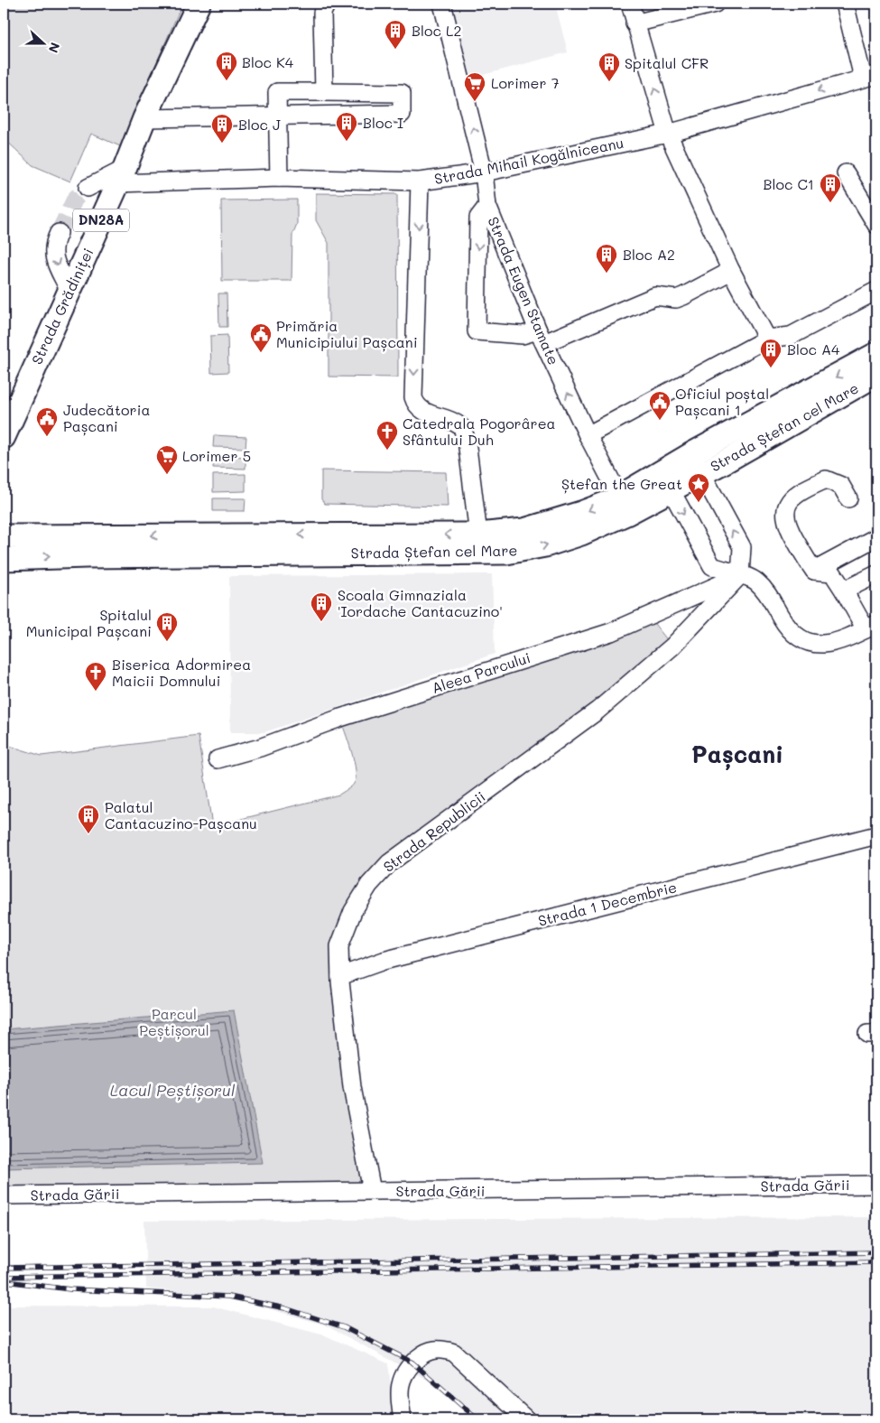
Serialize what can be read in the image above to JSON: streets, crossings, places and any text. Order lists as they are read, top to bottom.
{
  "streets": {
    "main road": ["DN28A", "Strada Grădiniței", "Strada Ștefan cel Mare"],
    "street": [
      "Strada Mihail Kogălniceanu",
      "Strada Eugen Stamate",
      "Aleea Parcului",
      "Strada Republicii",
      "Strada 1 Decembrie",
      "Strada Gării"
    ]
  },
  "crossings": [
    ["Strada Mihail Kogălniceanu", "Strada Eugen Stamate"],
    ["Strada Mihail Kogălniceanu", "Strada Grădiniței"],
    ["Strada Eugen Stamate", "Strada Ștefan cel Mare"],
    ["Aleea Parcului", "Strada Republicii"],
    ["Strada Republicii", "Strada 1 Decembrie"],
    ["Strada Republicii", "Strada Gării"]
  ],
  "districts": ["Pașcani"],
  "water": ["Lacul Peștișorul"],
  "parks": ["Parcul Peștișorul"],
  "places": {
    "building": [
      "Bloc L2",
      "Bloc K4",
      "Spitalul CFR",
      "Bloc I",
      "Bloc J",
      "Bloc C1",
      "Bloc A2",
      "Bloc A4",
      "Scoala Gimnaziala 'Iordache Cantacuzino'",
      "Spitalul Municipal Pașcani",
      "Palatul Cantacuzino-Pașcanu"
    ],
    "supermarket": ["Lorimer 7", "Lorimer 5"],
    "public building": ["Primăria Municipiului Pașcani", "Oficiul poștal Pașcani 1", "Judecătoria Pașcani"],
    "church": ["Catedrala Pogorârea Sfântului Duh", "Biserica Adormirea Maicii Domnului"],
    "place": ["Ștefan the Great"]
  },
  "north": "right"
}
